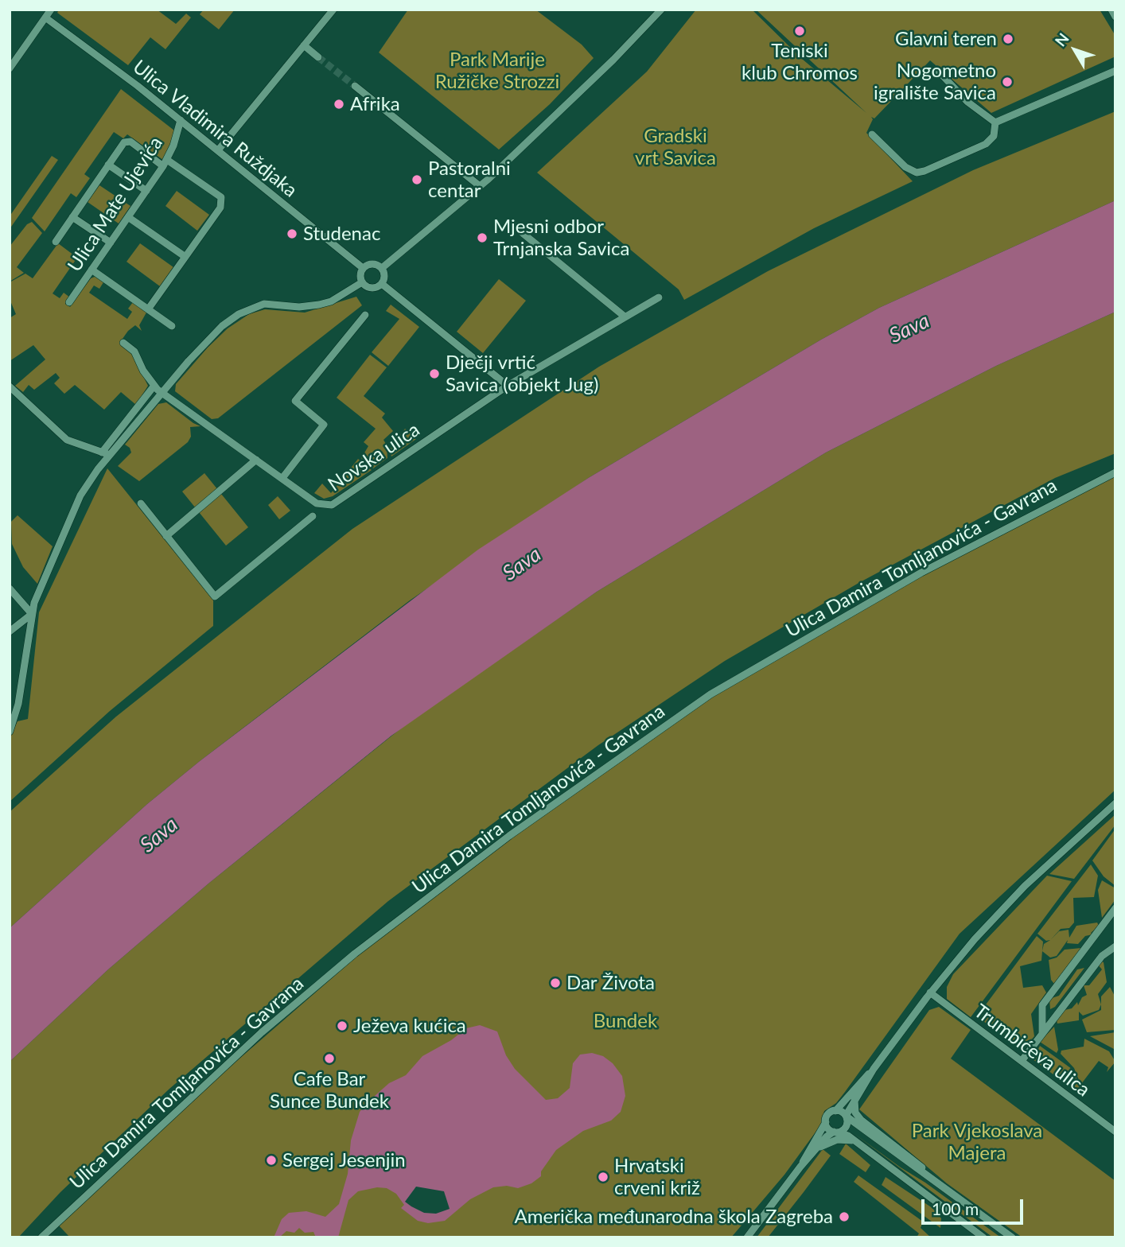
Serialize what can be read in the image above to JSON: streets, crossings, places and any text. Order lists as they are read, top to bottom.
{
  "streets": {
    "street": [
      "Ulica Vladimira Ruždjaka",
      "Ulica Mate Ujevića",
      "Novska ulica",
      "Ulica Damira Tomljanovića - Gavrana",
      "Trumbićeva ulica"
    ]
  },
  "crossings": [
    ["Ulica Vladimira Ruždjaka", "Ulica Mate Ujevića"]
  ],
  "water": ["Sava"],
  "parks": [
    "Park Marije Ružičke Strozzi",
    "Gradski vrt Savica",
    "Bundek",
    "Park Vjekoslava Majera"
  ],
  "places": [
    "Teniski klub Chromos",
    "Glavni teren",
    "Nogometno igralište Savica",
    "Afrika",
    "Pastoralni centar",
    "Studenac",
    "Mjesni odbor Trnjanska Savica",
    "Dječji vrtić Savica (objekt Jug)",
    "Dar Života",
    "Ježeva kućica",
    "Cafe Bar Sunce Bundek",
    "Sergej Jesenjin",
    "Hrvatski crveni križ",
    "Američka međunarodna škola Zagreba"
  ],
  "scale_bar": "100 m",
  "north": "top left"
}
